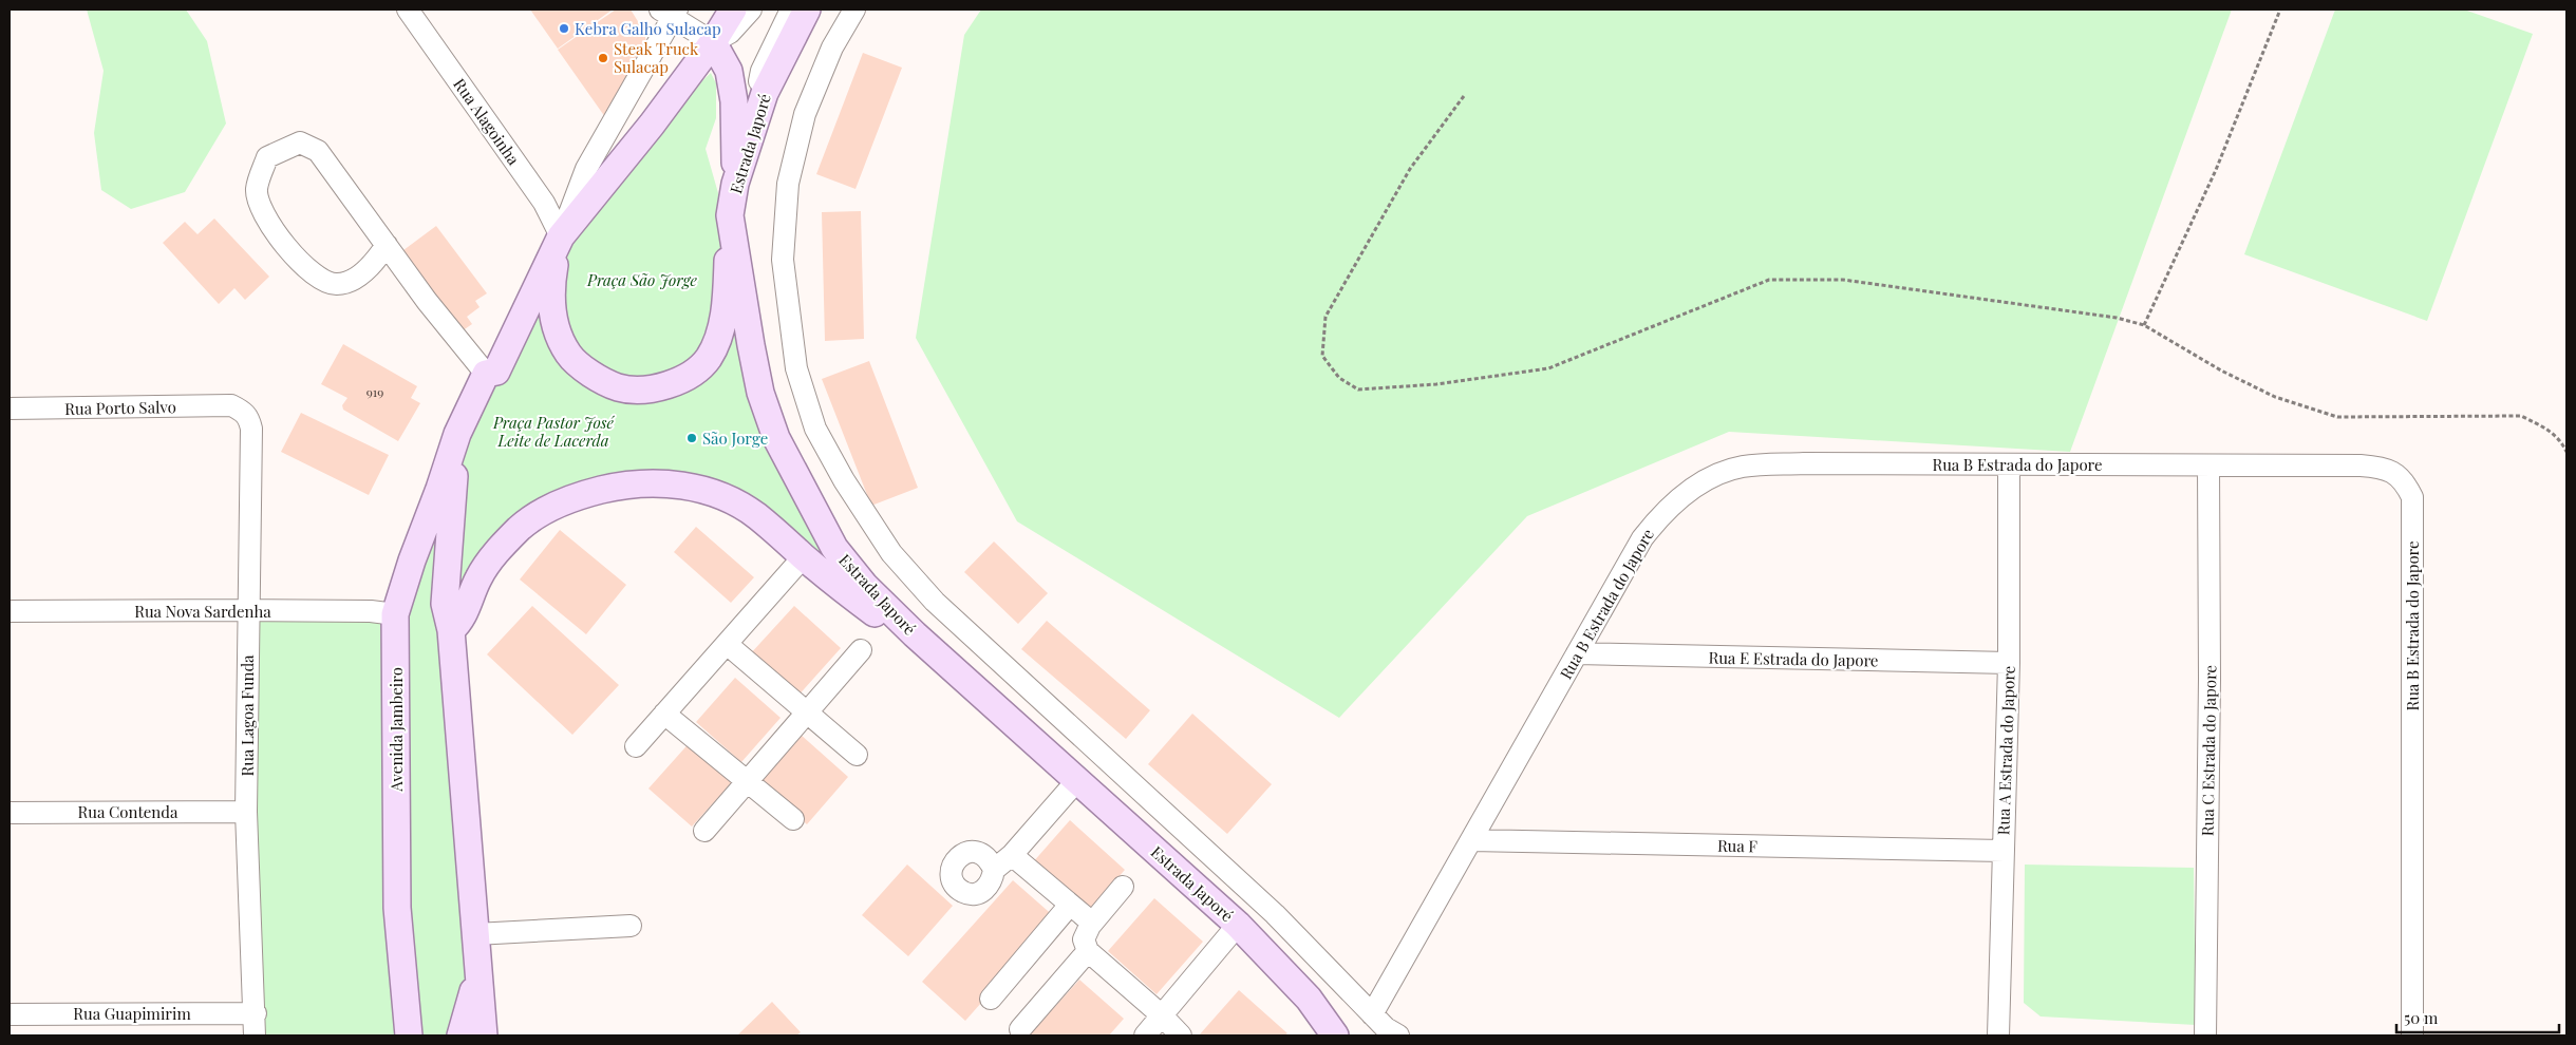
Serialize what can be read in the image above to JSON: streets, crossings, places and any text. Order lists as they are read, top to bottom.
{
  "streets": {
    "main road": ["Estrada Japoré", "Avenida Jambeiro"],
    "street": [
      "Rua Alagoinha",
      "Rua Porto Salvo",
      "Rua B Estrada do Japore",
      "Rua Nova Sardenha",
      "Rua E Estrada do Japore",
      "Rua Lagoa Funda",
      "Rua A Estrada do Japore",
      "Rua C Estrada do Japore",
      "Rua Contenda",
      "Rua F",
      "Rua Guapimirim"
    ]
  },
  "crossings": [
    ["Rua Porto Salvo", "Rua Lagoa Funda"],
    ["Rua B Estrada do Japore", "Rua E Estrada do Japore"],
    ["Rua B Estrada do Japore", "Rua A Estrada do Japore"],
    ["Rua B Estrada do Japore", "Rua C Estrada do Japore"],
    ["Rua B Estrada do Japore", "Rua F"],
    ["Rua Nova Sardenha", "Rua Lagoa Funda"],
    ["Rua Nova Sardenha", "Avenida Jambeiro"],
    ["Rua E Estrada do Japore", "Rua A Estrada do Japore"],
    ["Rua Lagoa Funda", "Rua Contenda"],
    ["Rua Lagoa Funda", "Rua Guapimirim"],
    ["Rua A Estrada do Japore", "Rua F"]
  ],
  "parks": ["Praça São Jorge", "Praça Pastor José Leite de Lacerda"],
  "places": ["Kebra Galho Sulacap", "Steak Truck Sulacap", "São Jorge"],
  "house_numbers": ["919"],
  "scale_bar": "50 m"
}
